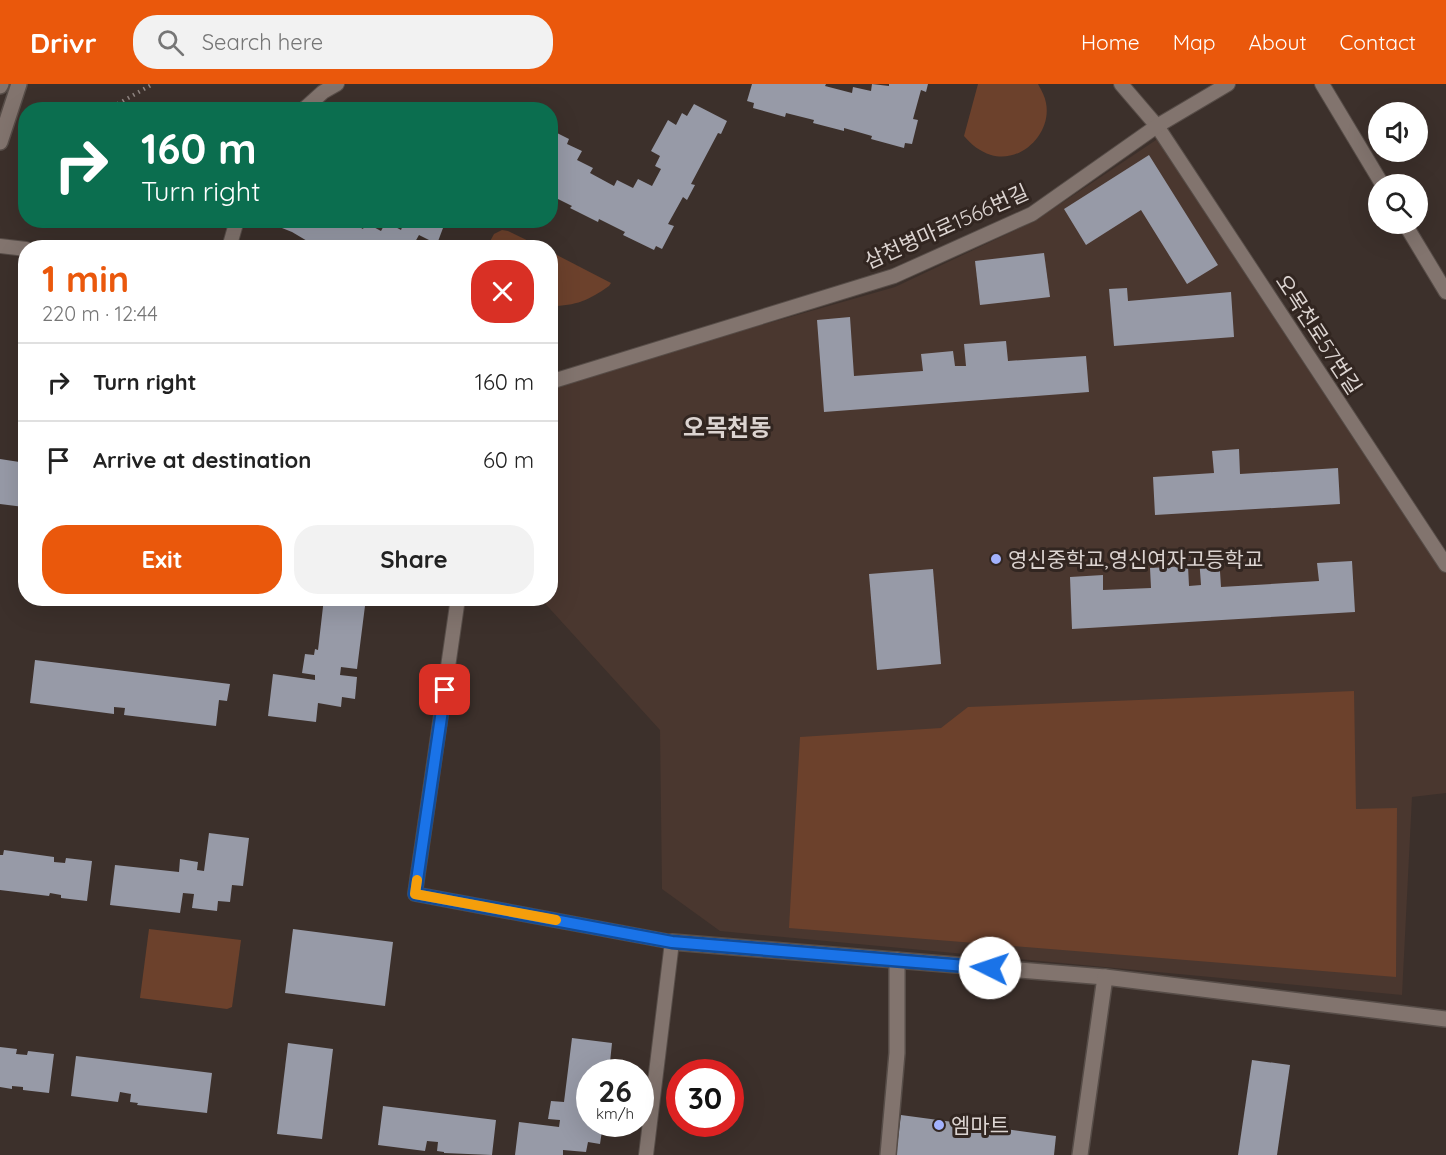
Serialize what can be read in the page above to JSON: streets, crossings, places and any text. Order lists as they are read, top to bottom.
{
  "streets": {
    "lane": ["삼천병마로1566번길", "오목천로57번길"]
  },
  "crossings": [
    ["삼천병마로1566번길", "오목천로57번길"]
  ],
  "districts": ["오목천동"],
  "places": ["영신중학교,영신여자고등학교", "엠마트"],
  "page": {
    "header": "Drivr",
    "search": "Search here",
    "nav": [
      "Home",
      "Map",
      "About",
      "Contact"
    ],
    "turn": ["160 m", "Turn right"],
    "heading": ["1 min", "220 m · 12:44"],
    "list": [
      {
        "name": "Turn right",
        "value": "160 m"
      },
      {
        "name": "Arrive at destination",
        "value": "60 m"
      }
    ],
    "buttons": ["Exit", "Share"],
    "speed": "26 km/h",
    "limit": "30"
  }
}
